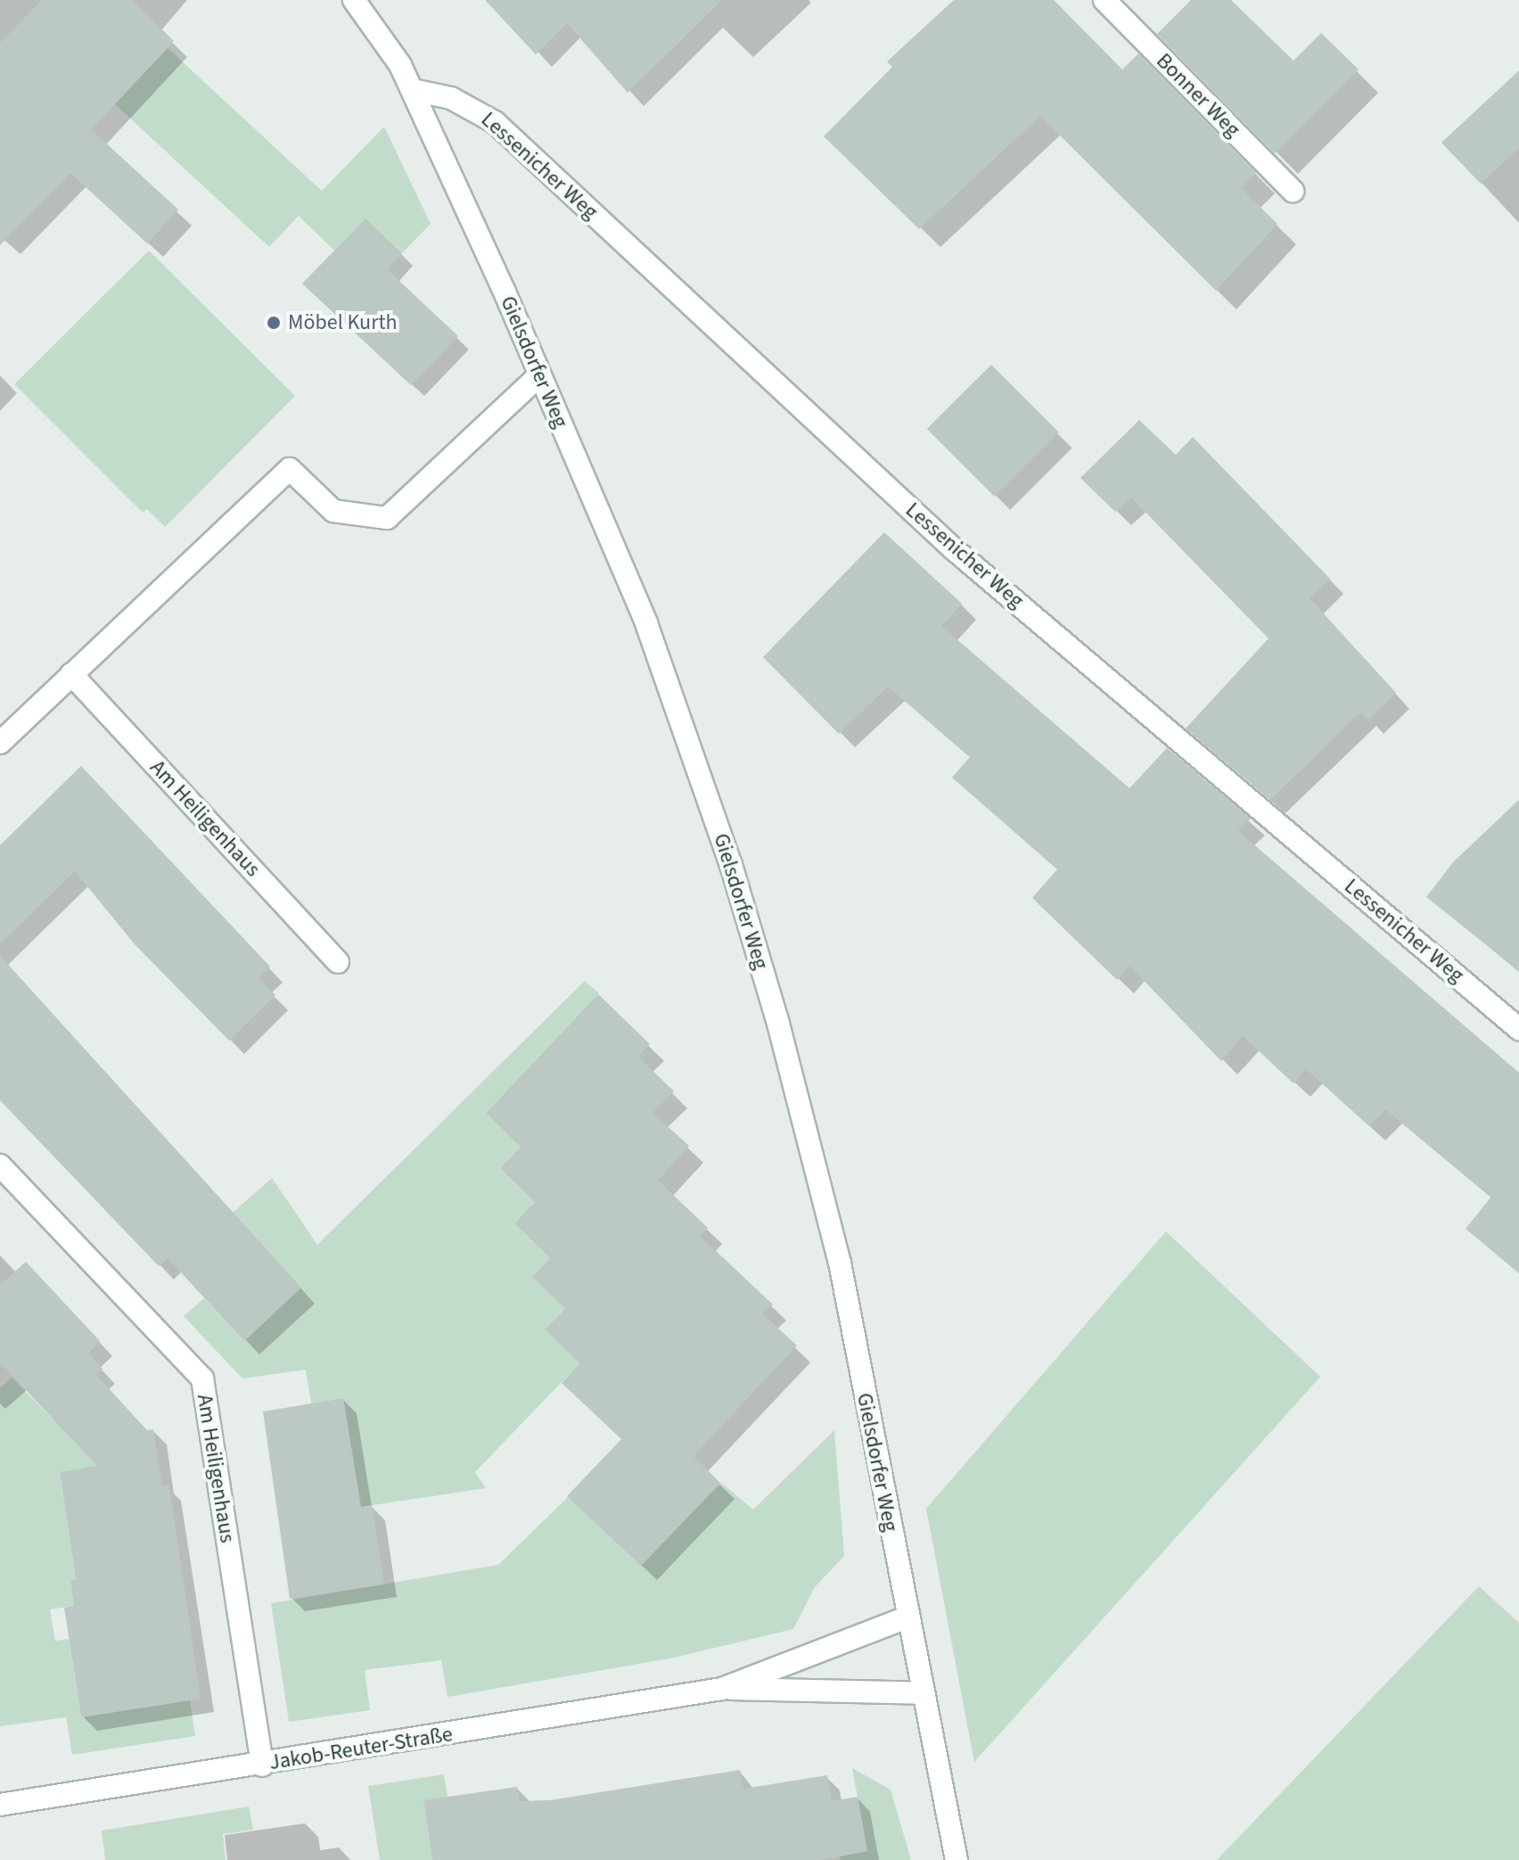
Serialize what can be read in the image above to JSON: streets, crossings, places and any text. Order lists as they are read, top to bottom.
{
  "streets": {
    "street": [
      "Bonner Weg",
      "Lessenicher Weg",
      "Gielsdorfer Weg",
      "Am Heiligenhaus",
      "Jakob-Reuter-Straße"
    ]
  },
  "crossings": [
    ["Lessenicher Weg", "Gielsdorfer Weg"],
    ["Gielsdorfer Weg", "Jakob-Reuter-Straße"],
    ["Am Heiligenhaus", "Jakob-Reuter-Straße"]
  ],
  "places": ["Möbel Kurth"]
}
